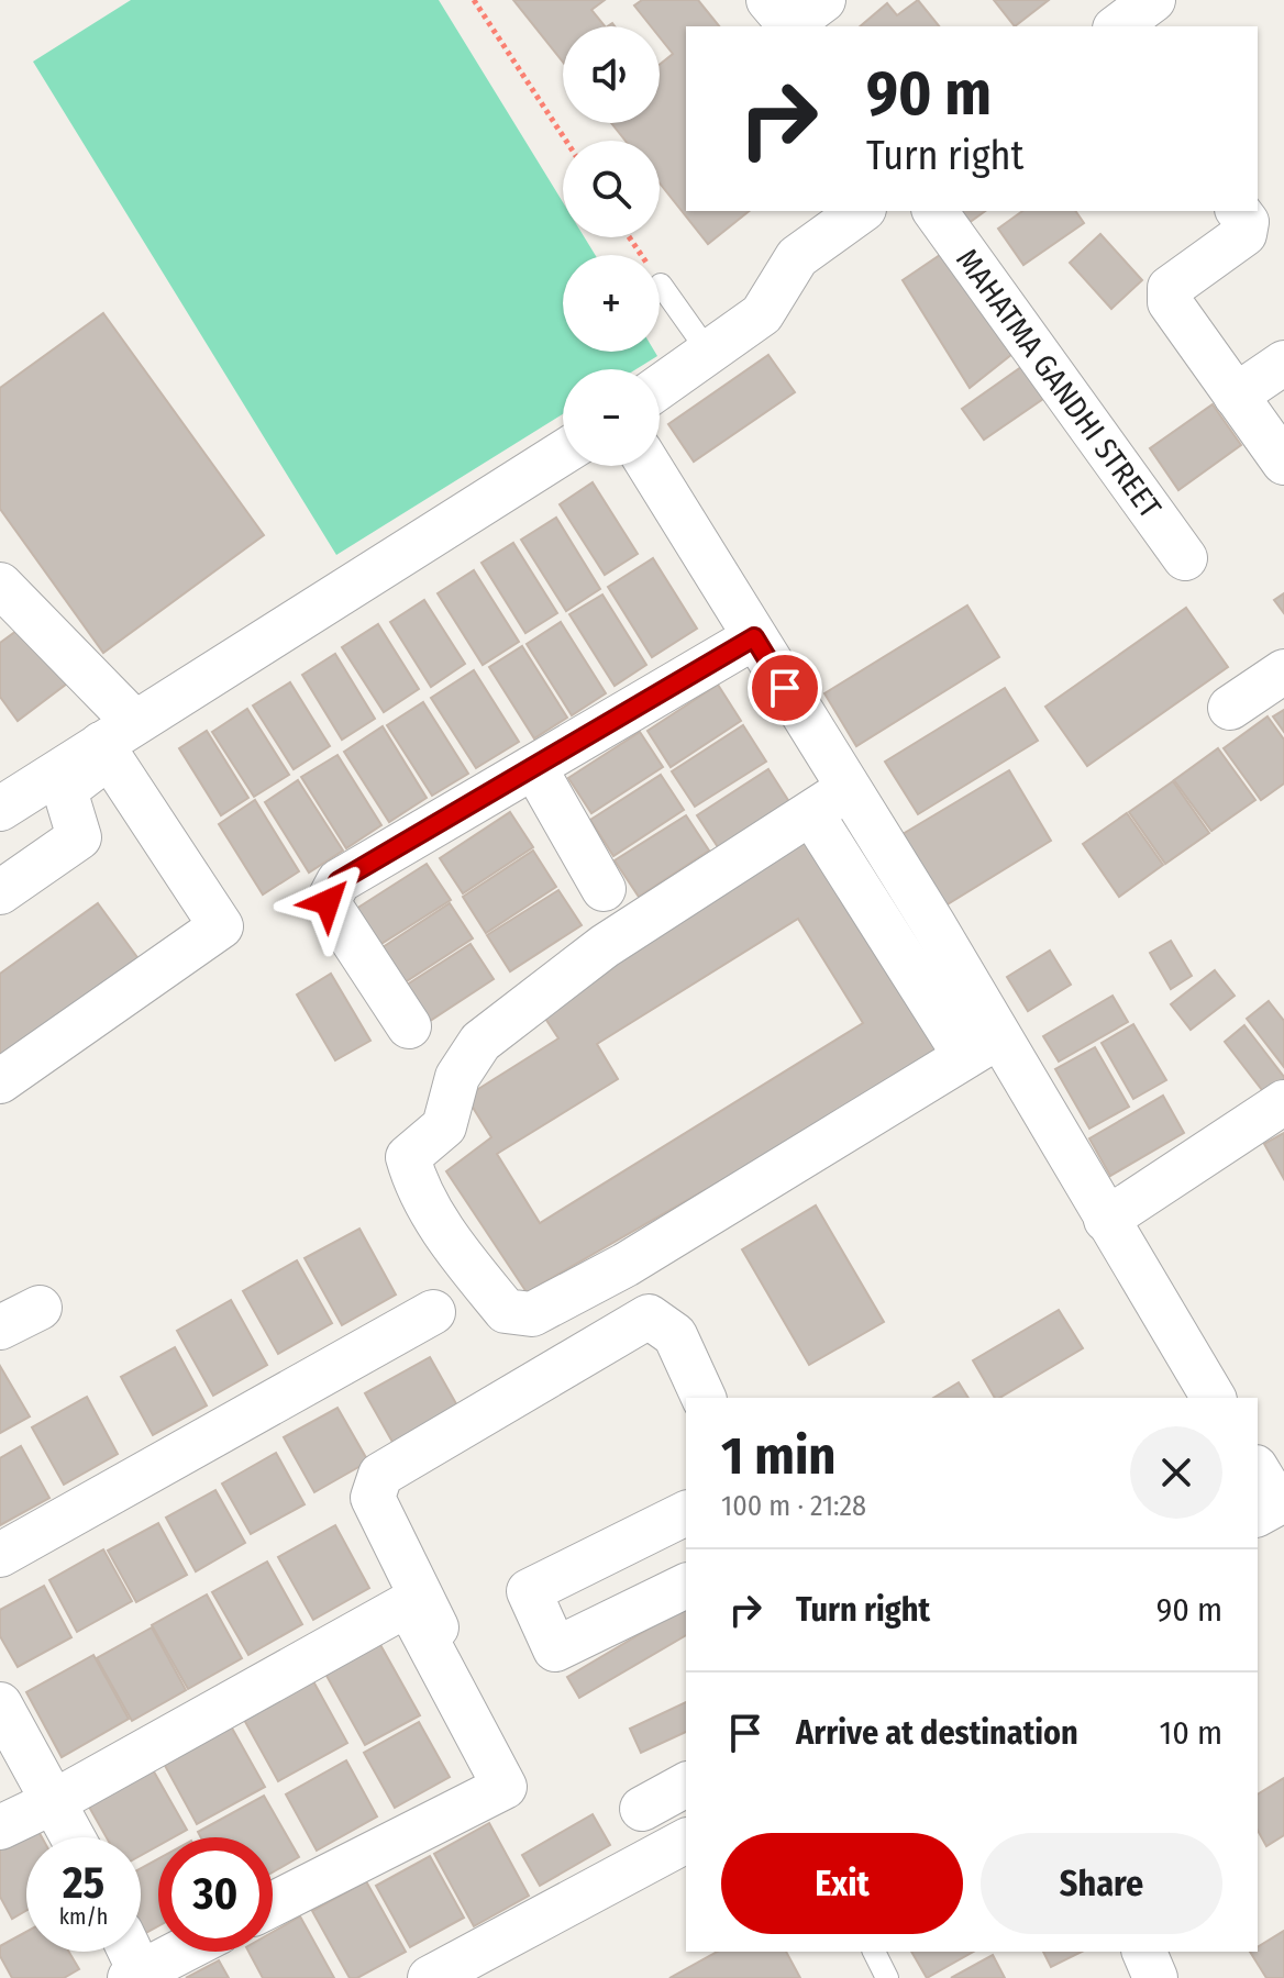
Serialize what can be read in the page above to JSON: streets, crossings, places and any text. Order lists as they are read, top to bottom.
{
  "streets": {
    "street": ["MAHATMA GANDHI STREET"]
  },
  "page": {
    "map_buttons": ["+", "−"],
    "turn": ["90 m", "Turn right"],
    "heading": ["1 min", "100 m · 21:28"],
    "list": [
      {
        "name": "Turn right",
        "value": "90 m"
      },
      {
        "name": "Arrive at destination",
        "value": "10 m"
      }
    ],
    "buttons": ["Exit", "Share"],
    "speed": "25 km/h",
    "limit": "30"
  }
}
